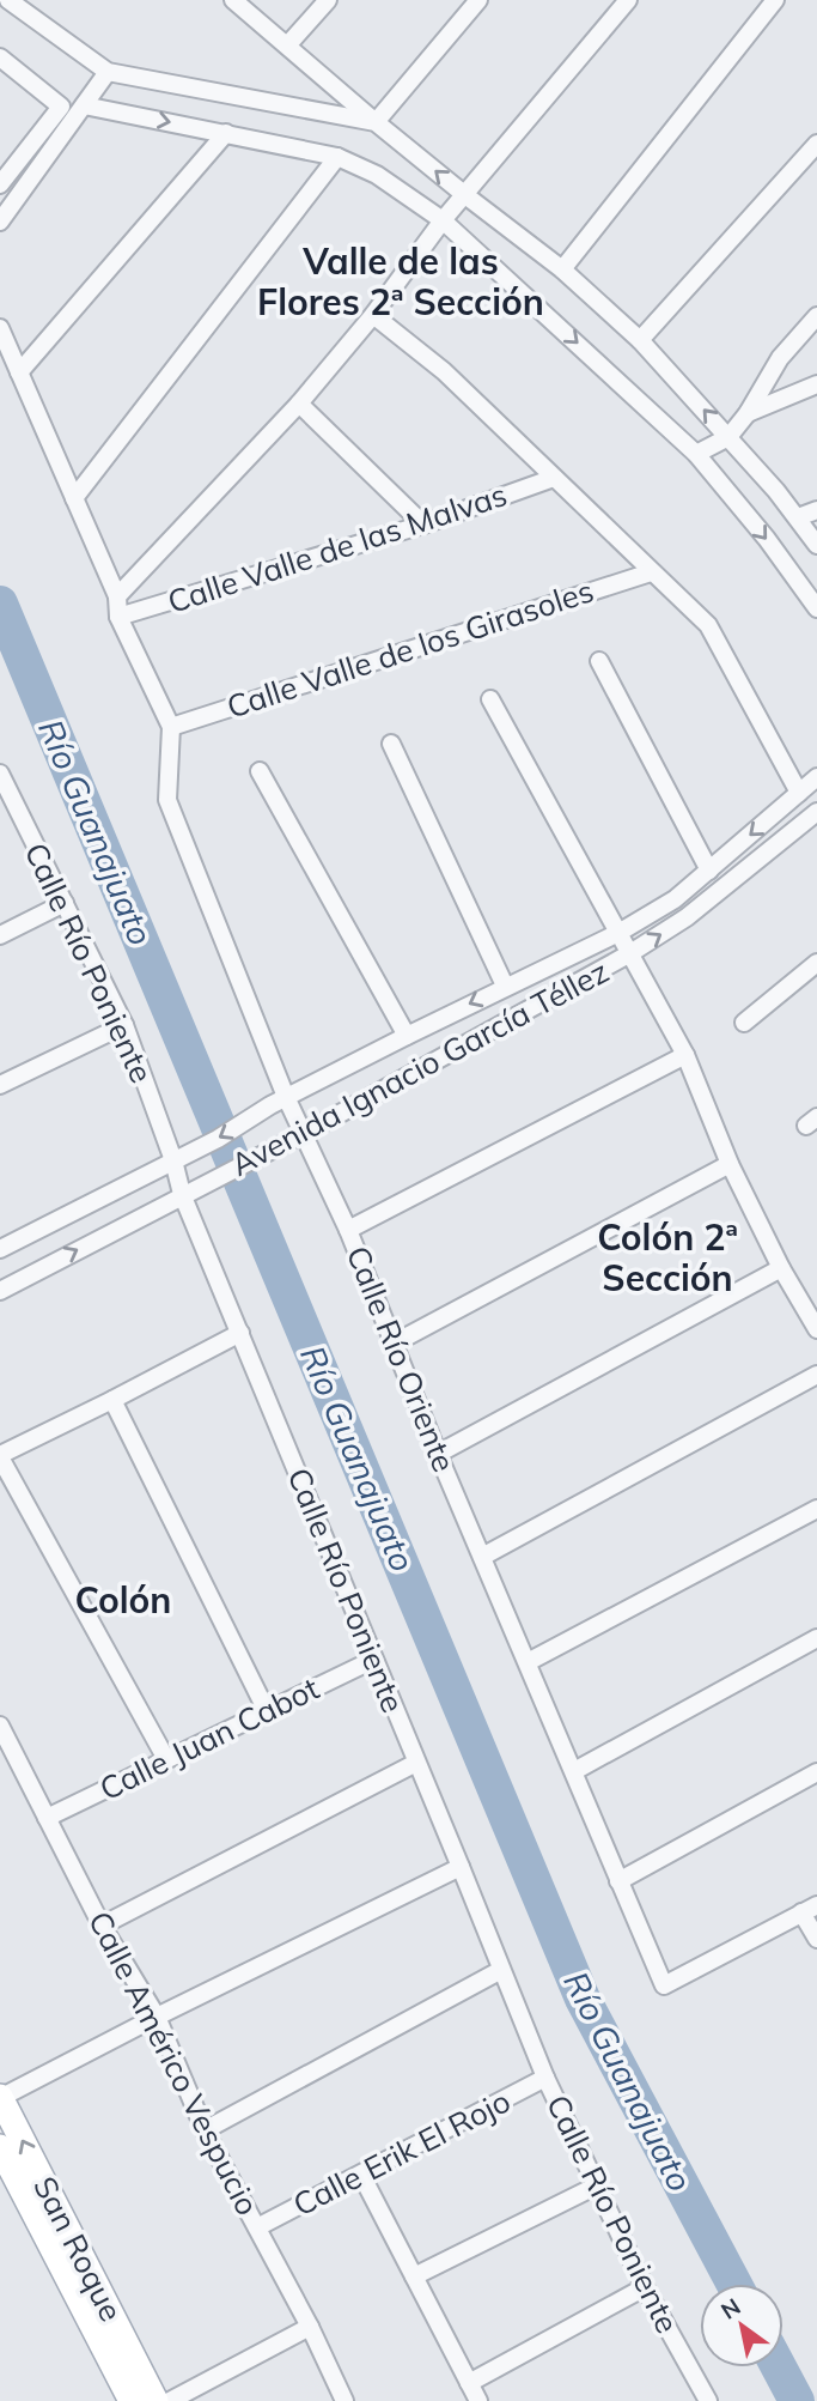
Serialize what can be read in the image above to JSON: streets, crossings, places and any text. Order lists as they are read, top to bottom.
{
  "streets": {
    "main road": ["San Roque"],
    "street": [
      "Calle Valle de las Malvas",
      "Calle Valle de los Girasoles",
      "Calle Río Poniente",
      "Avenida Ignacio García Téllez",
      "Calle Río Oriente",
      "Calle Juan Cabot",
      "Calle Américo Vespucio",
      "Calle Erik El Rojo"
    ]
  },
  "crossings": [
    ["Calle Valle de los Girasoles", "Calle Río Oriente"],
    ["Calle Río Poniente", "Avenida Ignacio García Téllez"],
    ["Calle Río Poniente", "Calle Juan Cabot"],
    ["Calle Río Poniente", "Calle Erik El Rojo"],
    ["Avenida Ignacio García Téllez", "Calle Río Oriente"],
    ["Calle Juan Cabot", "Calle Américo Vespucio"],
    ["Calle Américo Vespucio", "Calle Erik El Rojo"]
  ],
  "districts": ["Valle de las Flores 2ª Sección", "Colón 2ª Sección", "Colón"],
  "water": ["Río Guanajuato"],
  "north": "top left"
}
